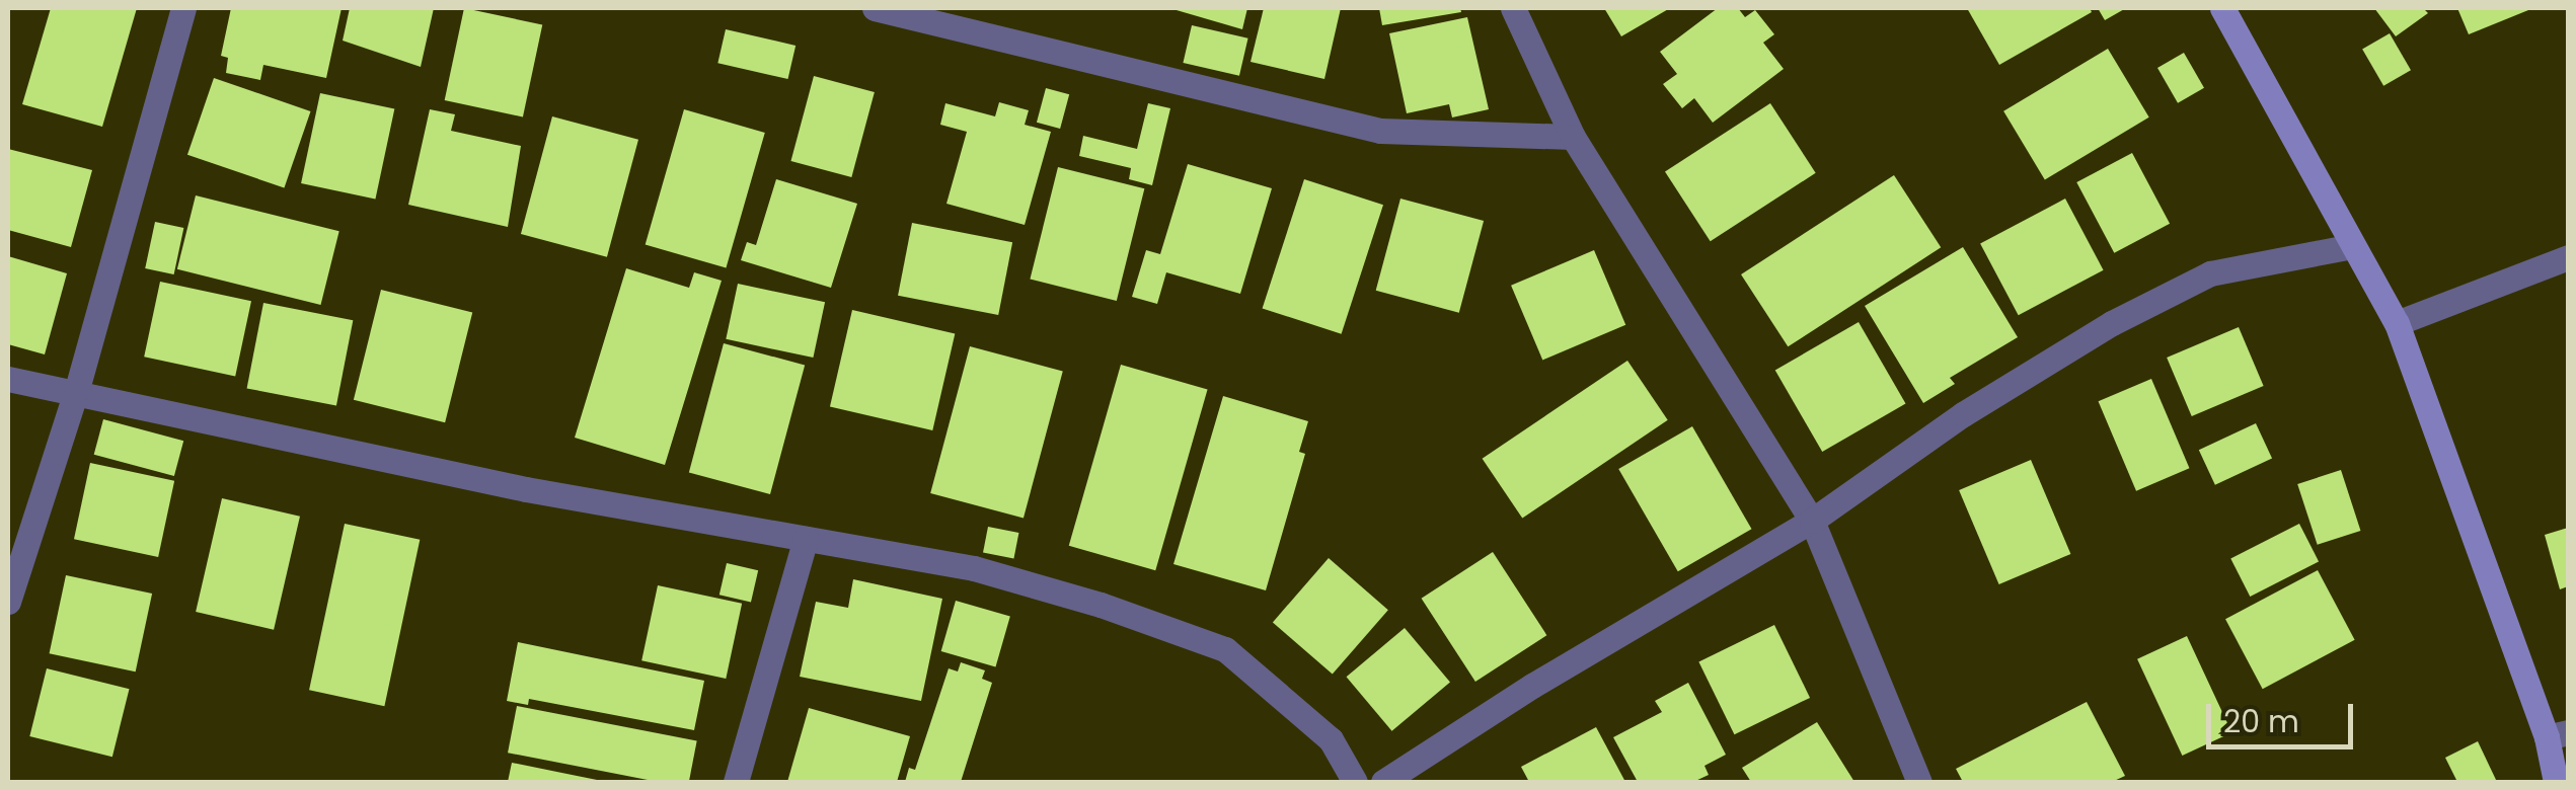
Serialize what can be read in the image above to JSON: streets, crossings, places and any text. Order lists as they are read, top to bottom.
{
  "scale_bar": "20 m"
}
